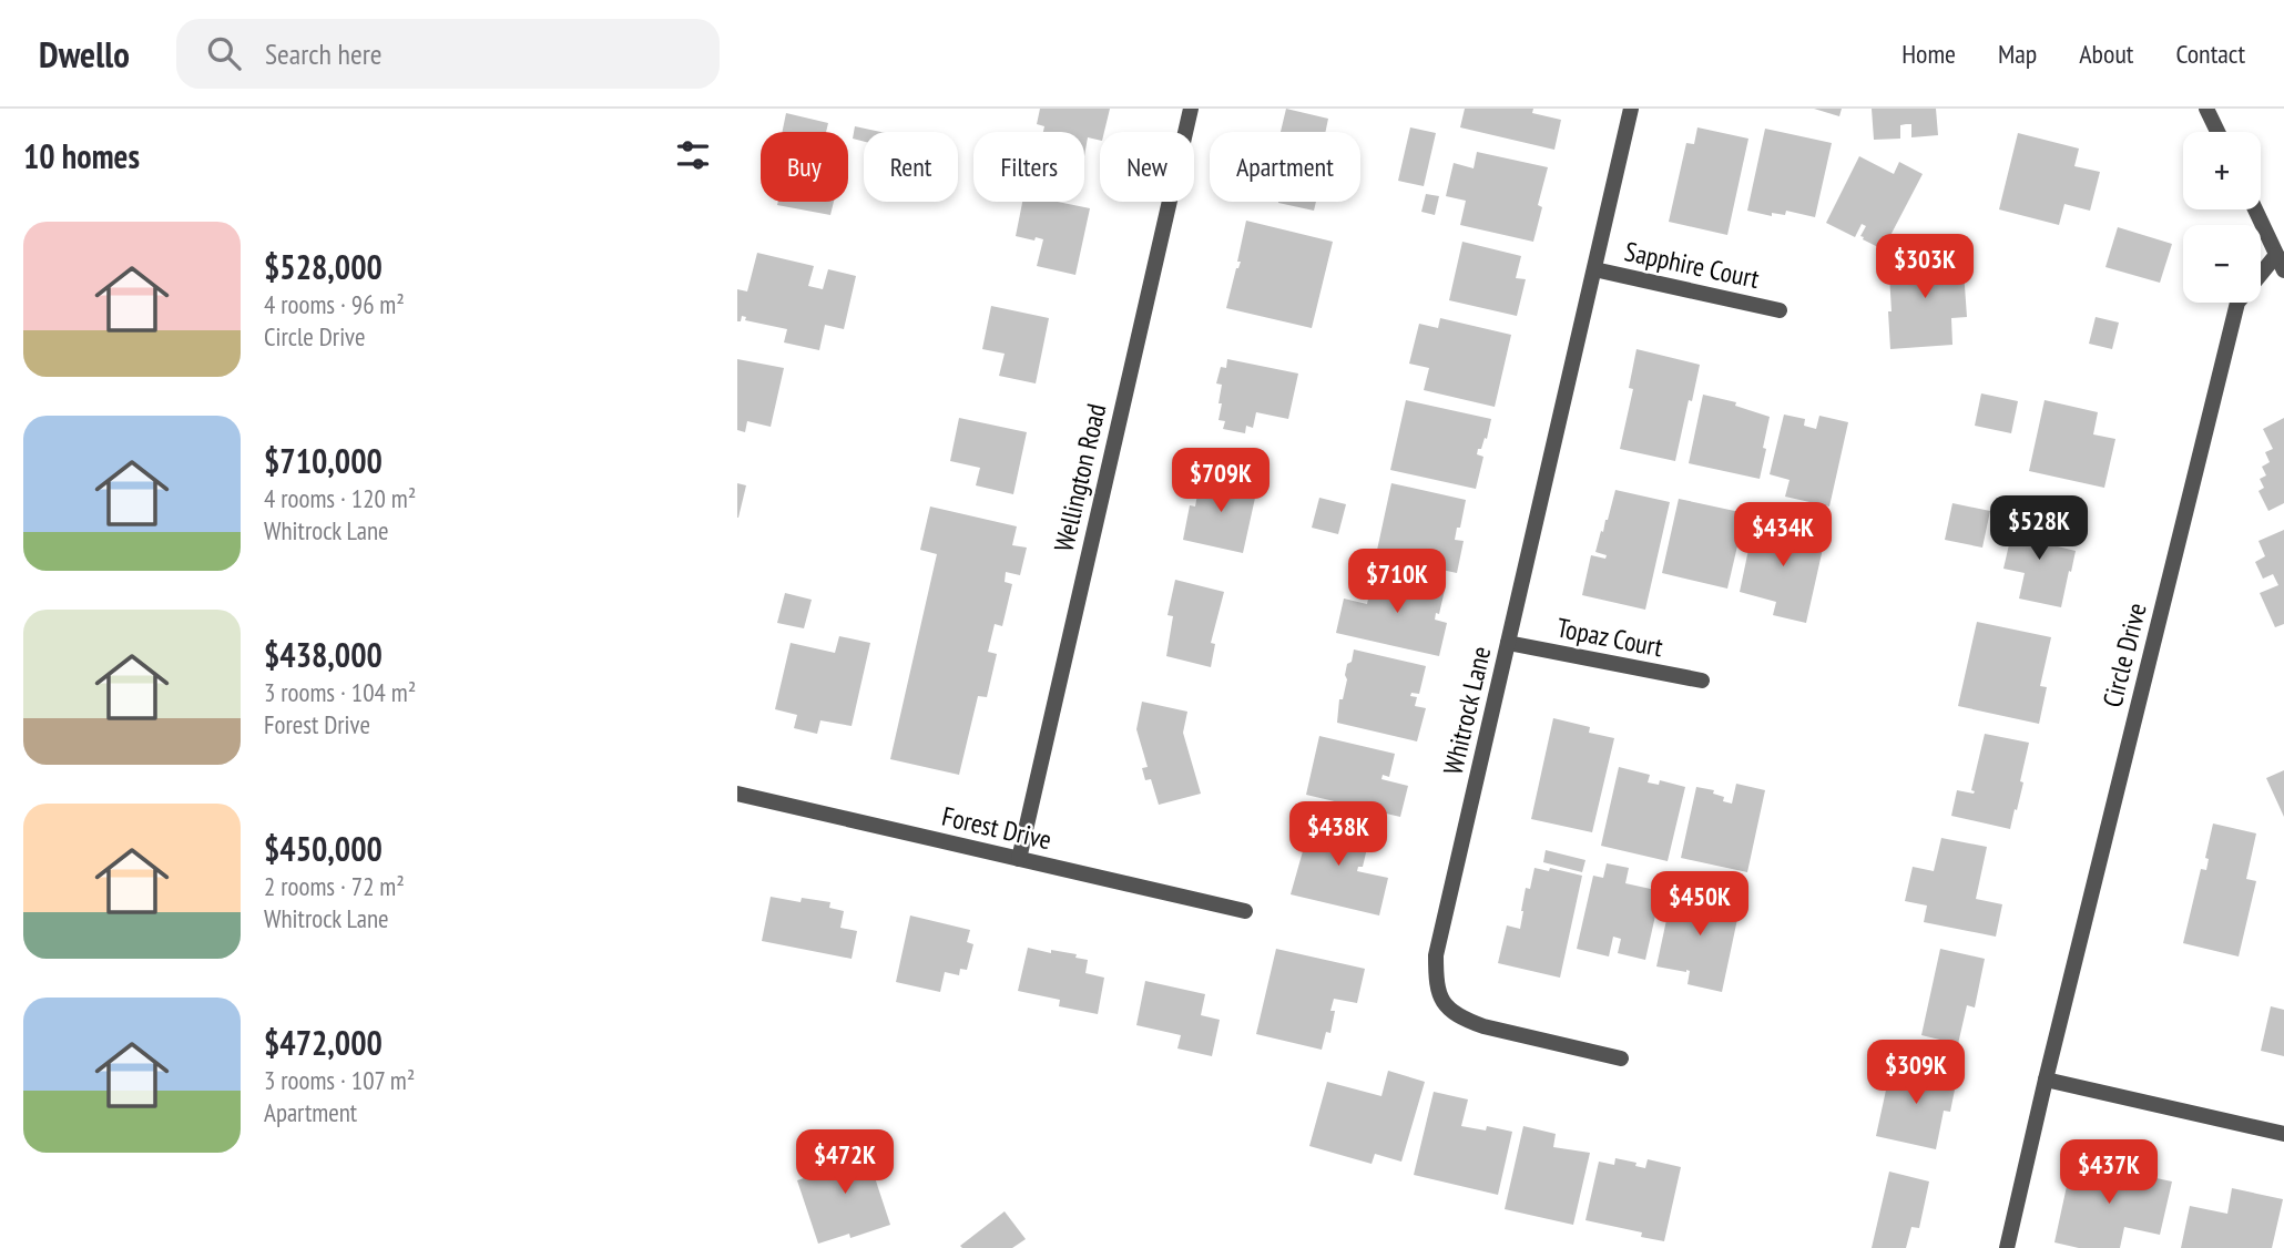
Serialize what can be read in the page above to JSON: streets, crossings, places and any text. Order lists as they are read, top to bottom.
{
  "streets": {
    "street": [
      "Sapphire Court",
      "Wellington Road",
      "Topaz Court",
      "Circle Drive",
      "Whitrock Lane",
      "Forest Drive"
    ]
  },
  "crossings": [
    ["Sapphire Court", "Whitrock Lane"],
    ["Wellington Road", "Forest Drive"],
    ["Topaz Court", "Whitrock Lane"]
  ],
  "page": {
    "header": "Dwello",
    "search": "Search here",
    "nav": [
      "Home",
      "Map",
      "About",
      "Contact"
    ],
    "heading": "10 homes",
    "map_buttons": ["+", "−"],
    "chip": [
      "Buy",
      "Rent",
      "Filters",
      "New",
      "Apartment"
    ],
    "list": [
      {
        "name": "$528,000",
        "note": "4 rooms · 96 m² · Circle Drive"
      },
      {
        "name": "$710,000",
        "note": "4 rooms · 120 m² · Whitrock Lane"
      },
      {
        "name": "$438,000",
        "note": "3 rooms · 104 m² · Forest Drive"
      },
      {
        "name": "$450,000",
        "note": "2 rooms · 72 m² · Whitrock Lane"
      },
      {
        "name": "$472,000",
        "note": "3 rooms · 107 m² · Apartment"
      }
    ],
    "price": [
      "$303K",
      "$709K",
      "$528K",
      "$434K",
      "$710K",
      "$438K",
      "$450K",
      "$309K",
      "$472K",
      "$437K"
    ]
  }
}
